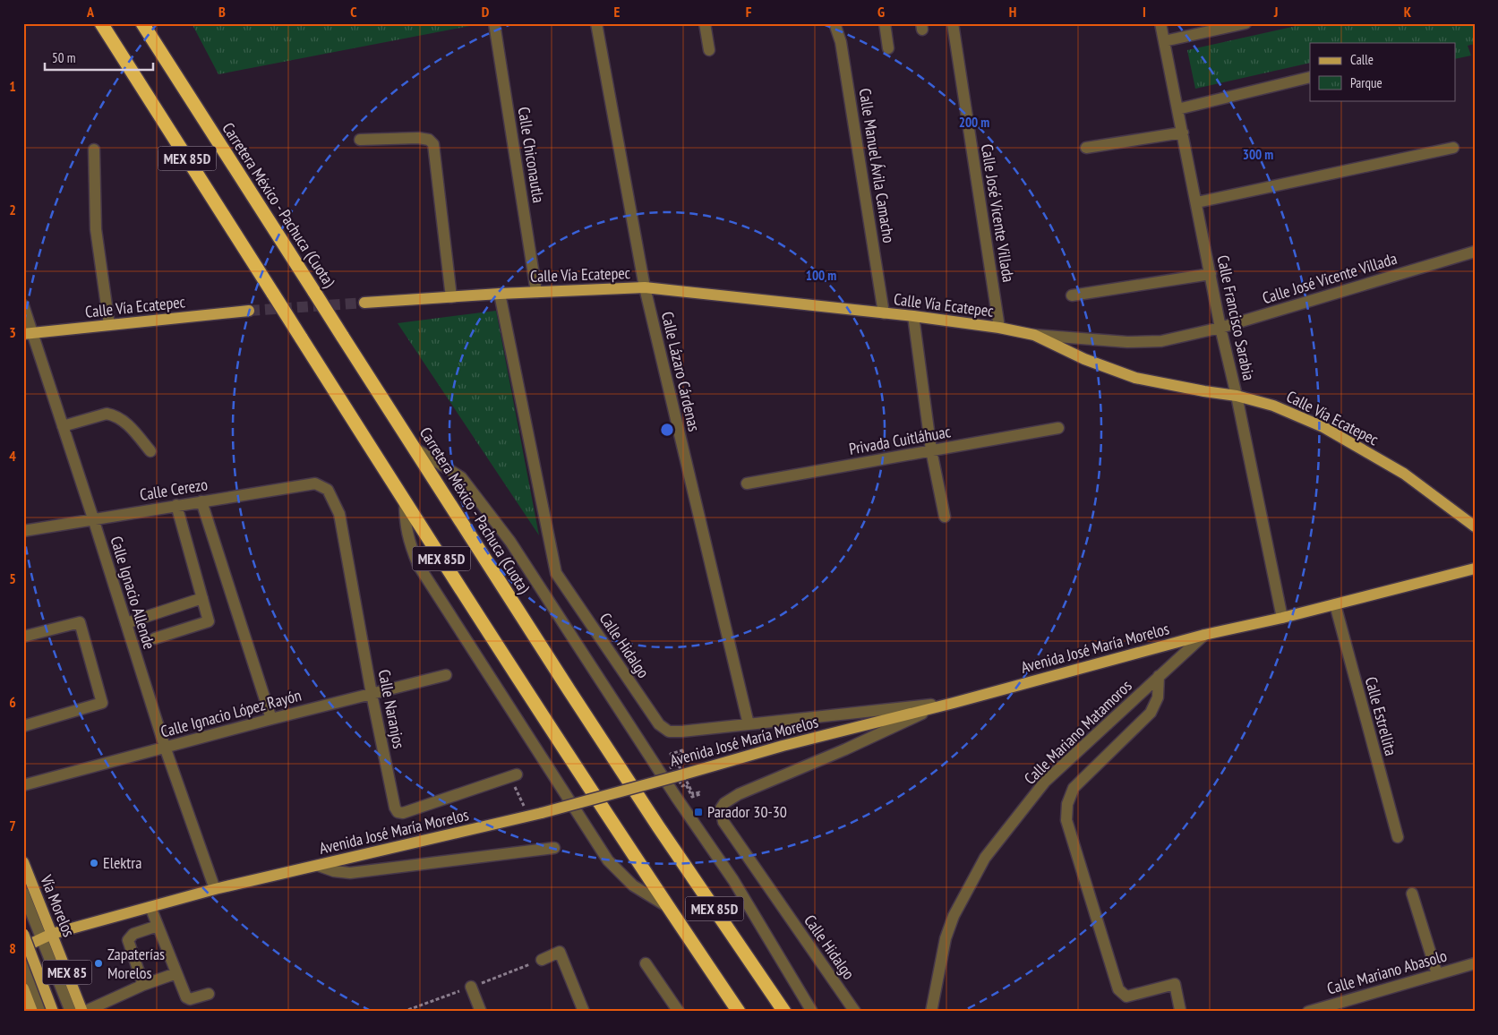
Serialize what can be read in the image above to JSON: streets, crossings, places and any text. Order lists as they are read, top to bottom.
{
  "streets": {
    "highway": ["MEX 85D", "Carretera México - Pachuca (Cuota)"],
    "main road": [
      "Calle Vía Ecatepec",
      "Avenida José María Morelos",
      "Vía Morelos",
      "MEX 85"
    ],
    "street": [
      "Calle Chiconautla",
      "Calle Manuel Ávila Camacho",
      "Calle José Vicente Villada",
      "Calle Francisco Sarabia",
      "Calle Lázaro Cárdenas",
      "Privada Cuitláhuac",
      "Calle Cerezo",
      "Calle Ignacio Allende",
      "Calle Hidalgo",
      "Calle Naranjos",
      "Calle Ignacio López Rayón",
      "Calle Estrellita",
      "Calle Mariano Matamoros",
      "Calle Mariano Abasolo"
    ]
  },
  "crossings": [
    ["Calle Chiconautla", "Calle Vía Ecatepec"],
    ["Calle Manuel Ávila Camacho", "Calle Vía Ecatepec"],
    ["Calle José Vicente Villada", "Calle Vía Ecatepec"],
    ["Calle José Vicente Villada", "Calle Francisco Sarabia"],
    ["Calle Vía Ecatepec", "Calle Francisco Sarabia"],
    ["Calle Vía Ecatepec", "Calle Lázaro Cárdenas"],
    ["Calle Vía Ecatepec", "Calle Ignacio Allende"],
    ["Calle Vía Ecatepec", "Calle Hidalgo"],
    ["Calle Francisco Sarabia", "Avenida José María Morelos"],
    ["Calle Lázaro Cárdenas", "Calle Hidalgo"],
    ["Calle Cerezo", "Calle Ignacio Allende"],
    ["Calle Cerezo", "Calle Naranjos"],
    ["Calle Ignacio Allende", "Avenida José María Morelos"],
    ["Calle Ignacio Allende", "Calle Ignacio López Rayón"],
    ["Calle Hidalgo", "Avenida José María Morelos"],
    ["Avenida José María Morelos", "Calle Estrellita"],
    ["Avenida José María Morelos", "Calle Mariano Matamoros"],
    ["Avenida José María Morelos", "Vía Morelos"],
    ["Calle Naranjos", "Calle Ignacio López Rayón"]
  ],
  "places": {
    "transit": ["Parador 30-30"],
    "other": ["Elektra", "Zapaterías Morelos"]
  },
  "legend": ["Calle", "Parque"],
  "scale_bar": "50 m",
  "grid": {
    "columns": [
      "A",
      "B",
      "C",
      "D",
      "E",
      "F",
      "G",
      "H",
      "I",
      "J",
      "K"
    ],
    "rows": [
      "1",
      "2",
      "3",
      "4",
      "5",
      "6",
      "7",
      "8"
    ]
  },
  "rings": ["200 m", "300 m", "100 m"]
}
